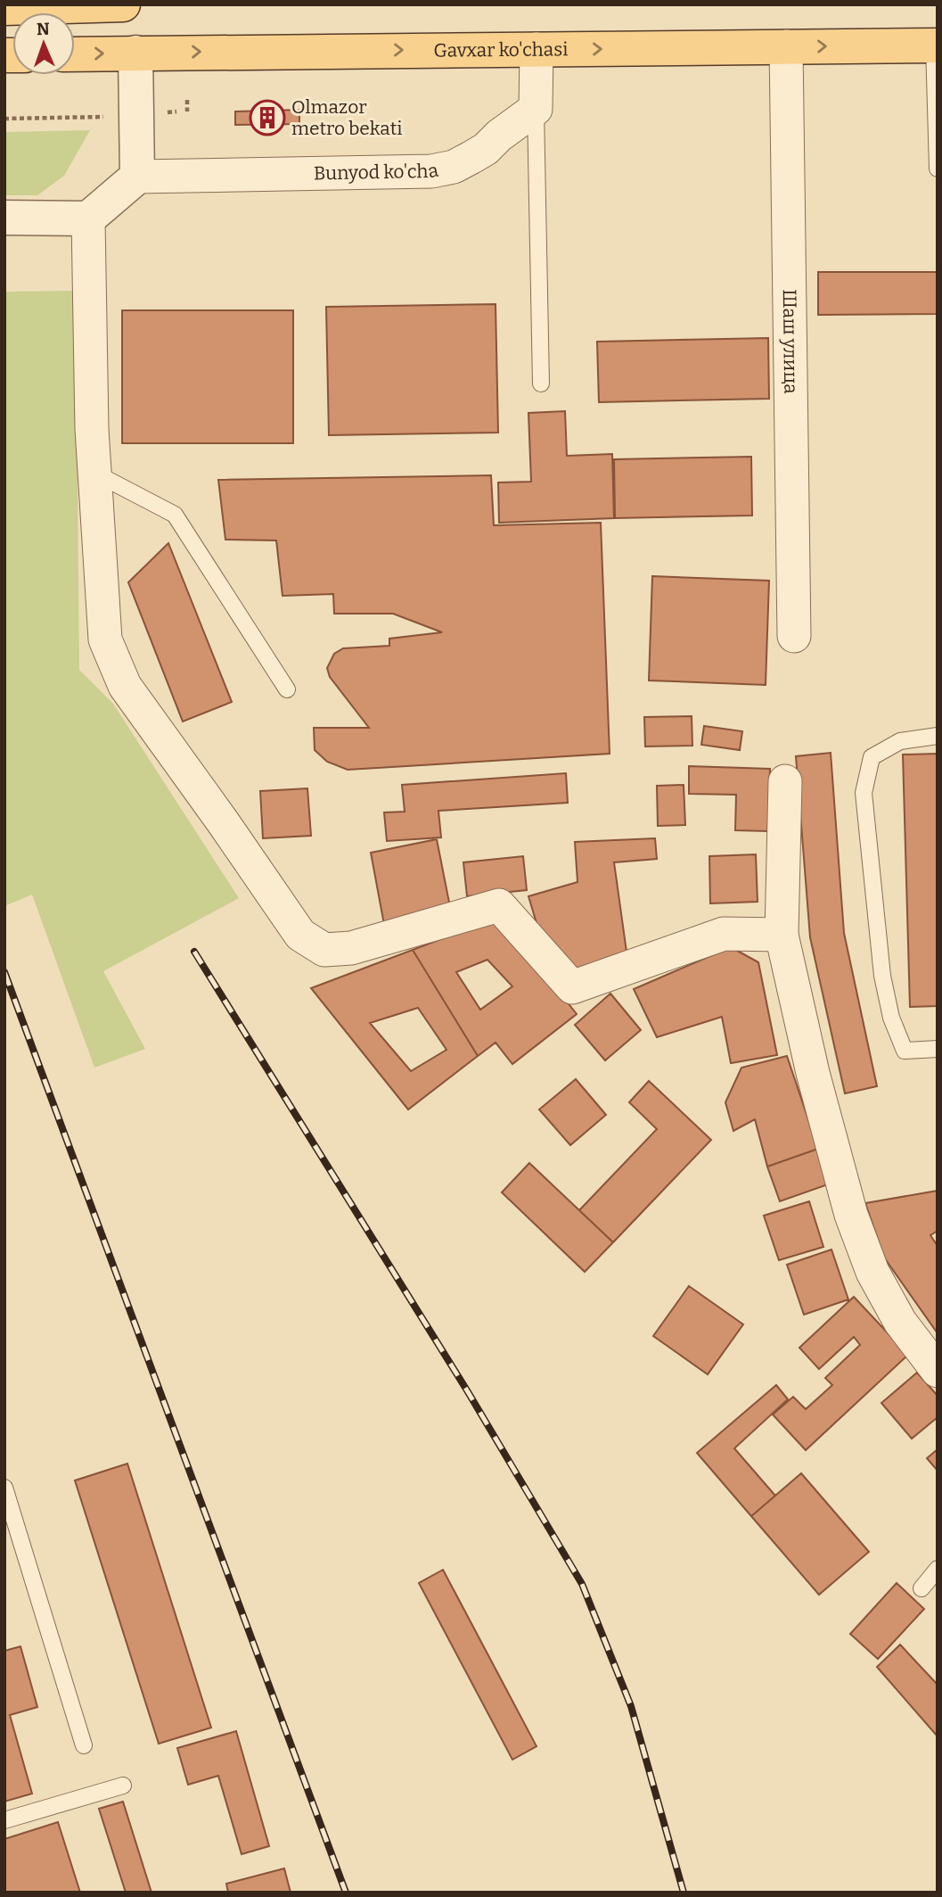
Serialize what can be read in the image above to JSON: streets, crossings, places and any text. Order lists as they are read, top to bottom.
{
  "streets": {
    "main road": ["Gavxar ko'chasi"],
    "street": ["Bunyod ko'cha", "Шаш улица"]
  },
  "crossings": [
    ["Gavxar ko'chasi", "Шаш улица"]
  ],
  "one_way": ["Gavxar ko'chasi"],
  "places": {
    "building": ["Olmazor metro bekati"]
  },
  "north": "top"
}
